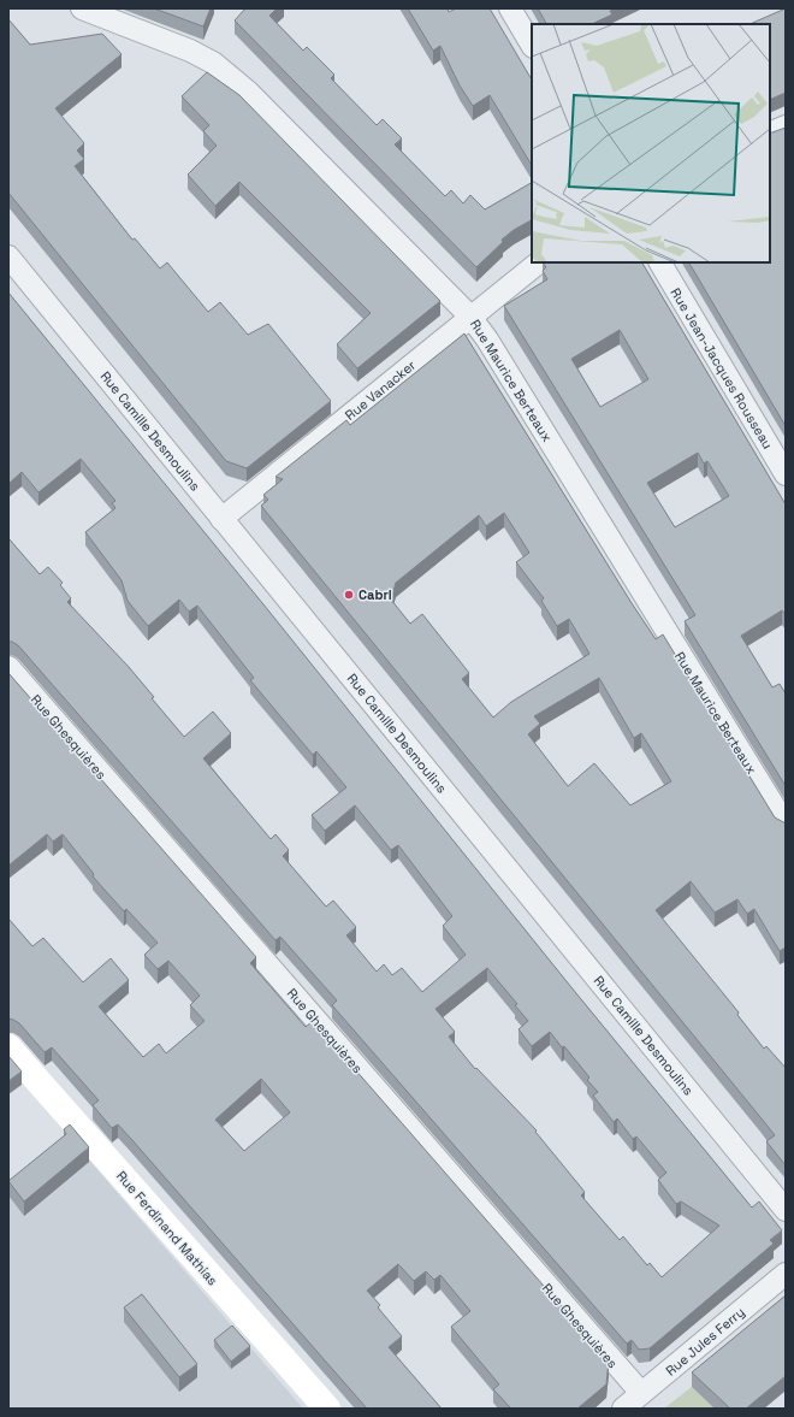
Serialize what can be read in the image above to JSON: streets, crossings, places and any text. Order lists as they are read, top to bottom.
{
  "streets": {
    "street": [
      "Rue Jean-Jacques Rousseau",
      "Rue Maurice Berteaux",
      "Rue Vanacker",
      "Rue Camille Desmoulins",
      "Rue Ghesquières",
      "Rue Ferdinand Mathias",
      "Rue Jules Ferry"
    ]
  },
  "crossings": [
    ["Rue Maurice Berteaux", "Rue Vanacker"],
    ["Rue Vanacker", "Rue Camille Desmoulins"],
    ["Rue Ghesquières", "Rue Jules Ferry"]
  ],
  "places": ["Cabri"]
}
